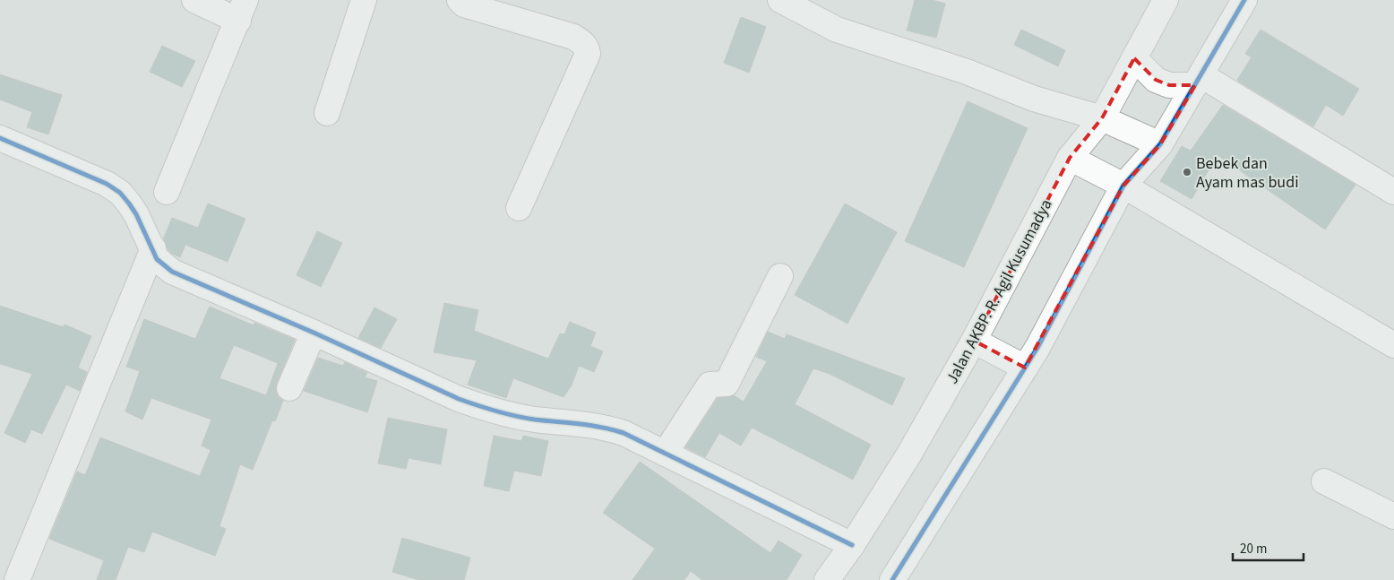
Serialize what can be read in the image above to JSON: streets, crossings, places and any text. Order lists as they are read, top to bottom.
{
  "streets": {
    "street": ["Jalan AKBP. R. Agil Kusumadya"]
  },
  "places": ["Bebek dan Ayam mas budi"],
  "scale_bar": "20 m"
}
